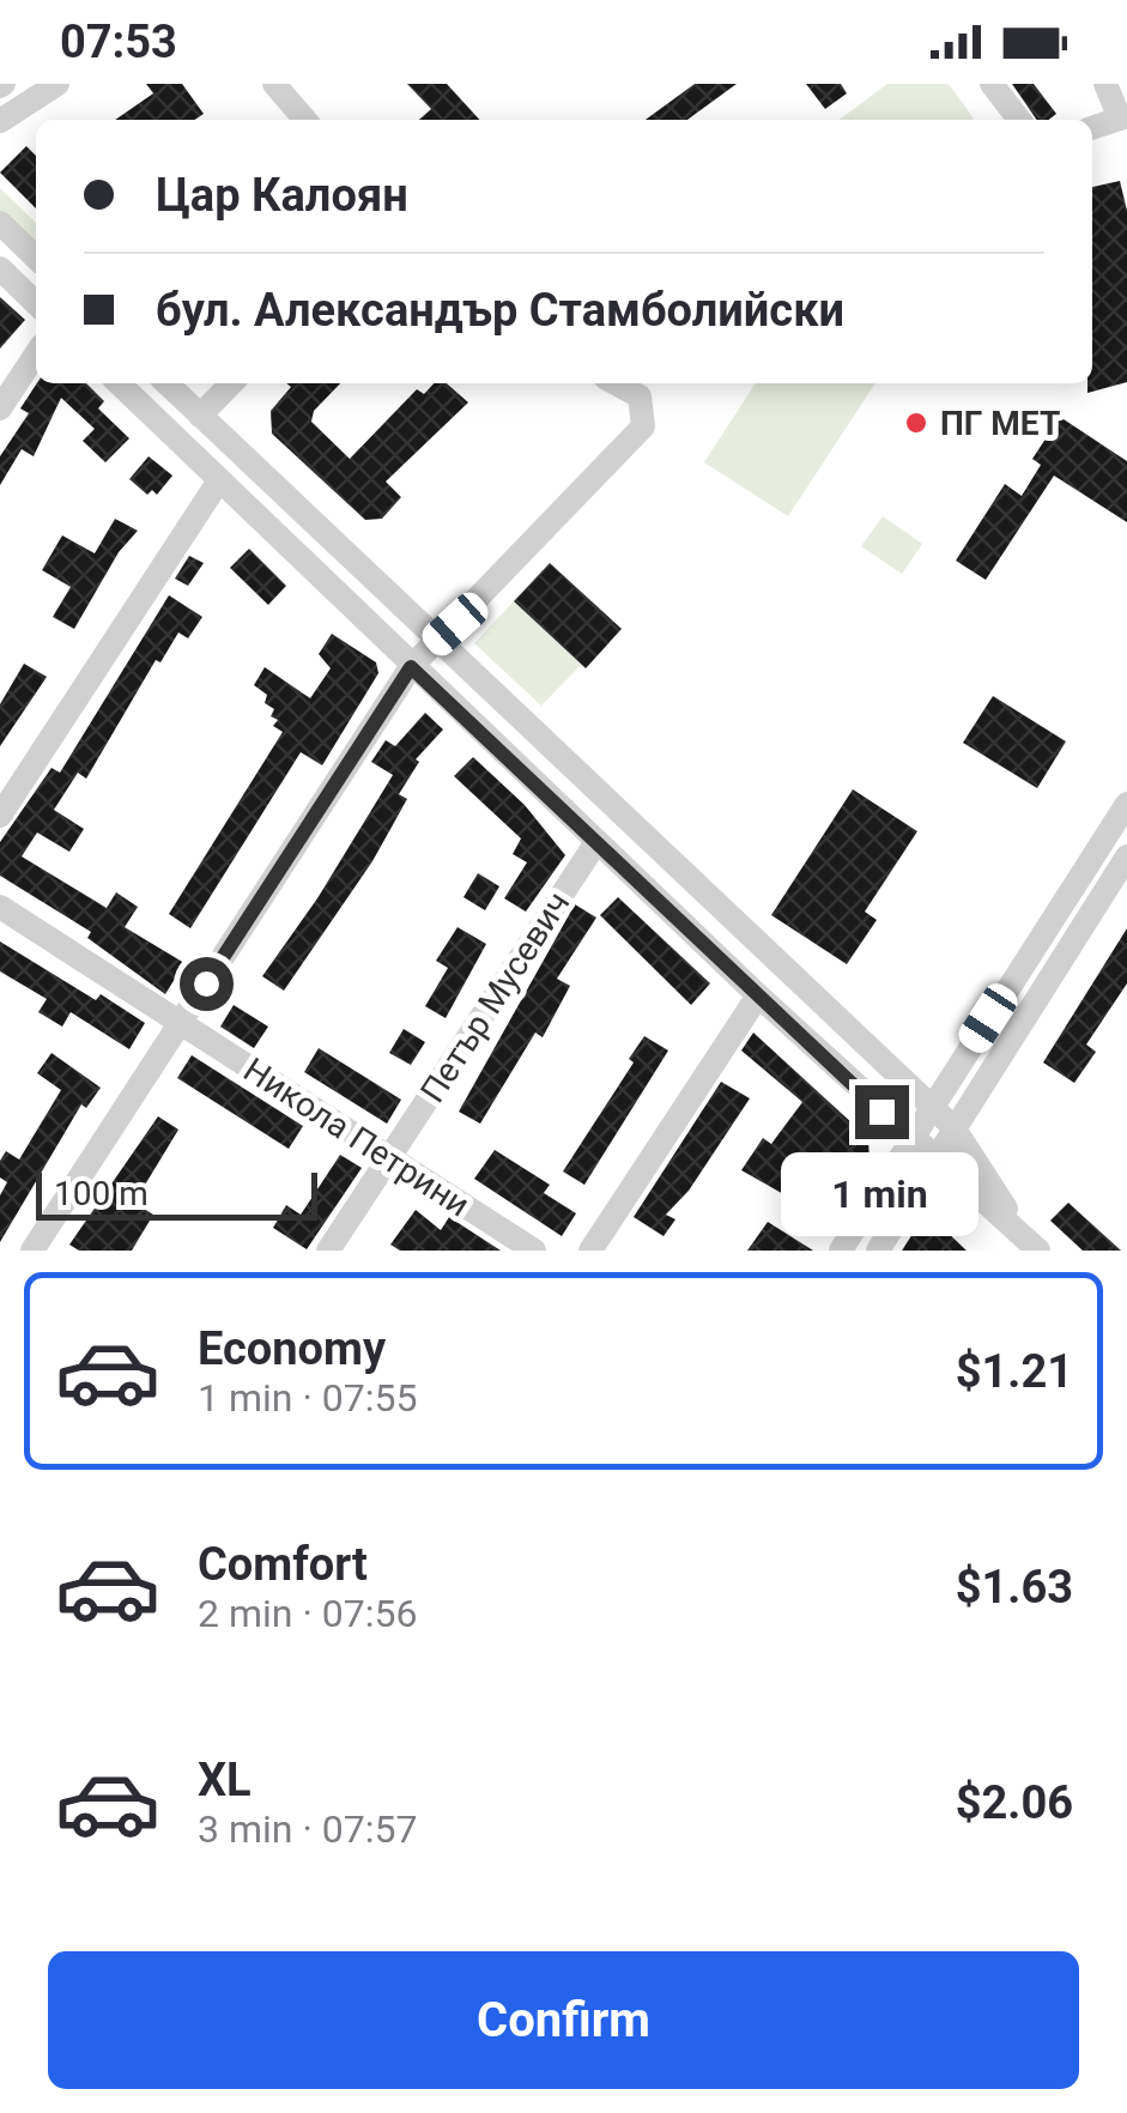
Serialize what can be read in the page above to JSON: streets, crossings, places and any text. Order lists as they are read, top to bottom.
{
  "streets": {
    "street": ["Петър Мусевич", "Никола Петрини"]
  },
  "crossings": [
    ["Петър Мусевич", "Никола Петрини"]
  ],
  "places": ["ПГ МЕТ"],
  "scale_bar": "100 m",
  "page": {
    "status": "07:53",
    "banner": ["Цар Калоян", "бул. Александър Стамболийски"],
    "bubble": "1 min",
    "scale": "100 m",
    "list": [
      {
        "name": "Economy",
        "note": "1 min · 07:55",
        "value": "$1.21"
      },
      {
        "name": "Comfort",
        "note": "2 min · 07:56",
        "value": "$1.63"
      },
      {
        "name": "XL",
        "note": "3 min · 07:57",
        "value": "$2.06"
      }
    ],
    "buttons": "Confirm"
  }
}
